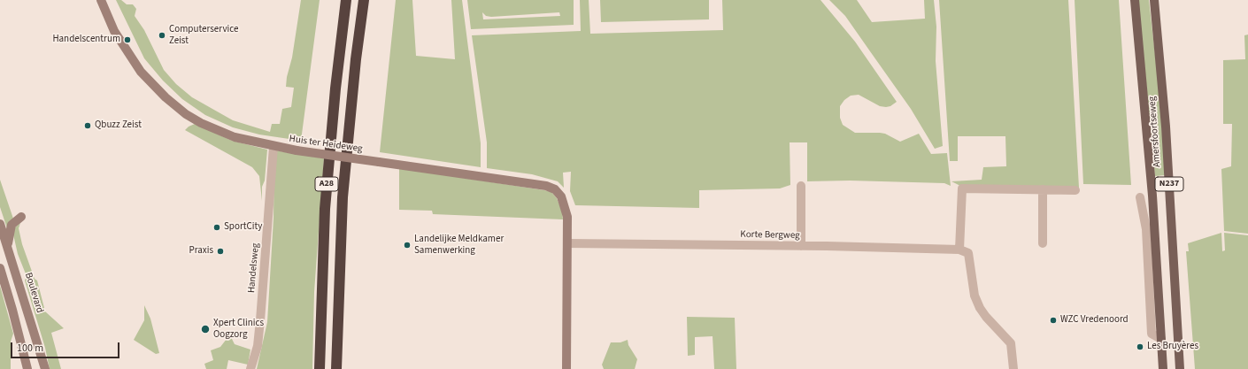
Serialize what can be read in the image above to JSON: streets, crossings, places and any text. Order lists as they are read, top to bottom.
{
  "streets": {
    "highway": ["A28"],
    "main road": ["Amersfoortseweg", "N237"],
    "street": [
      "Huis ter Heideweg",
      "Korte Bergweg",
      "Handelsweg",
      "Boulevard"
    ]
  },
  "crossings": [
    ["Huis ter Heideweg", "Korte Bergweg"],
    ["Huis ter Heideweg", "Handelsweg"]
  ],
  "places": [
    "Computerservice Zeist",
    "Handelscentrum",
    "Qbuzz Zeist",
    "SportCity",
    "Landelijke Meldkamer Samenwerking",
    "Praxis",
    "WZC Vredenoord",
    "Xpert Clinics Oogzorg",
    "Les Bruyères"
  ],
  "scale_bar": "100 m"
}
